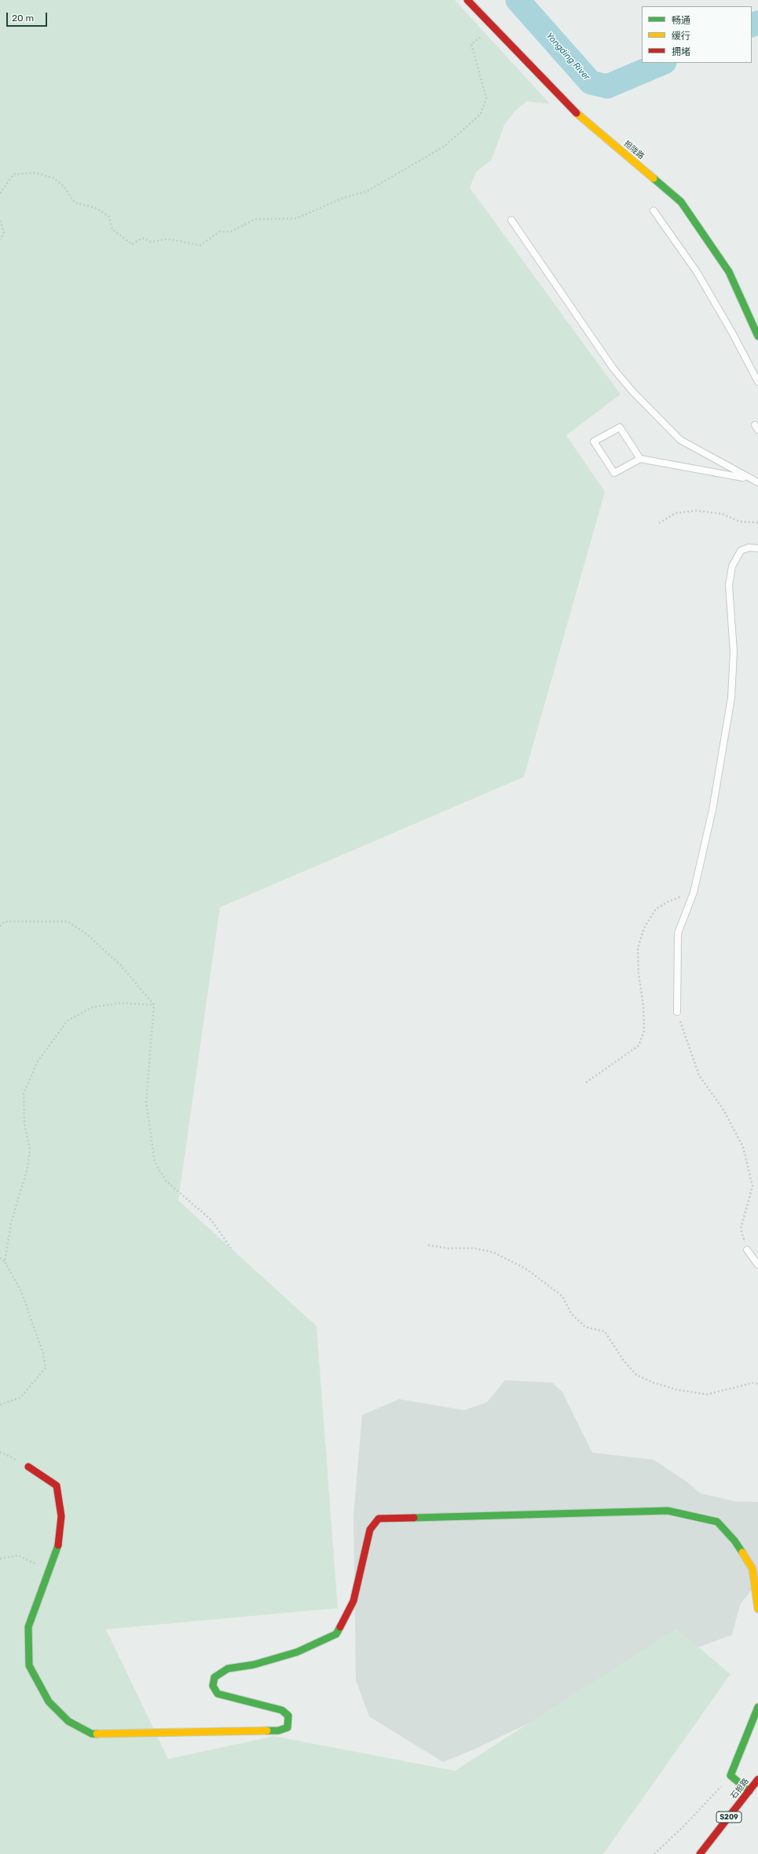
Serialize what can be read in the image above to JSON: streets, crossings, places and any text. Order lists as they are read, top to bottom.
{
  "streets": {
    "street": ["担陇路", "石担路", "S209"]
  },
  "water": ["Yongding River"],
  "legend": ["畅通", "缓行", "拥堵"],
  "scale_bar": "20 m"
}
